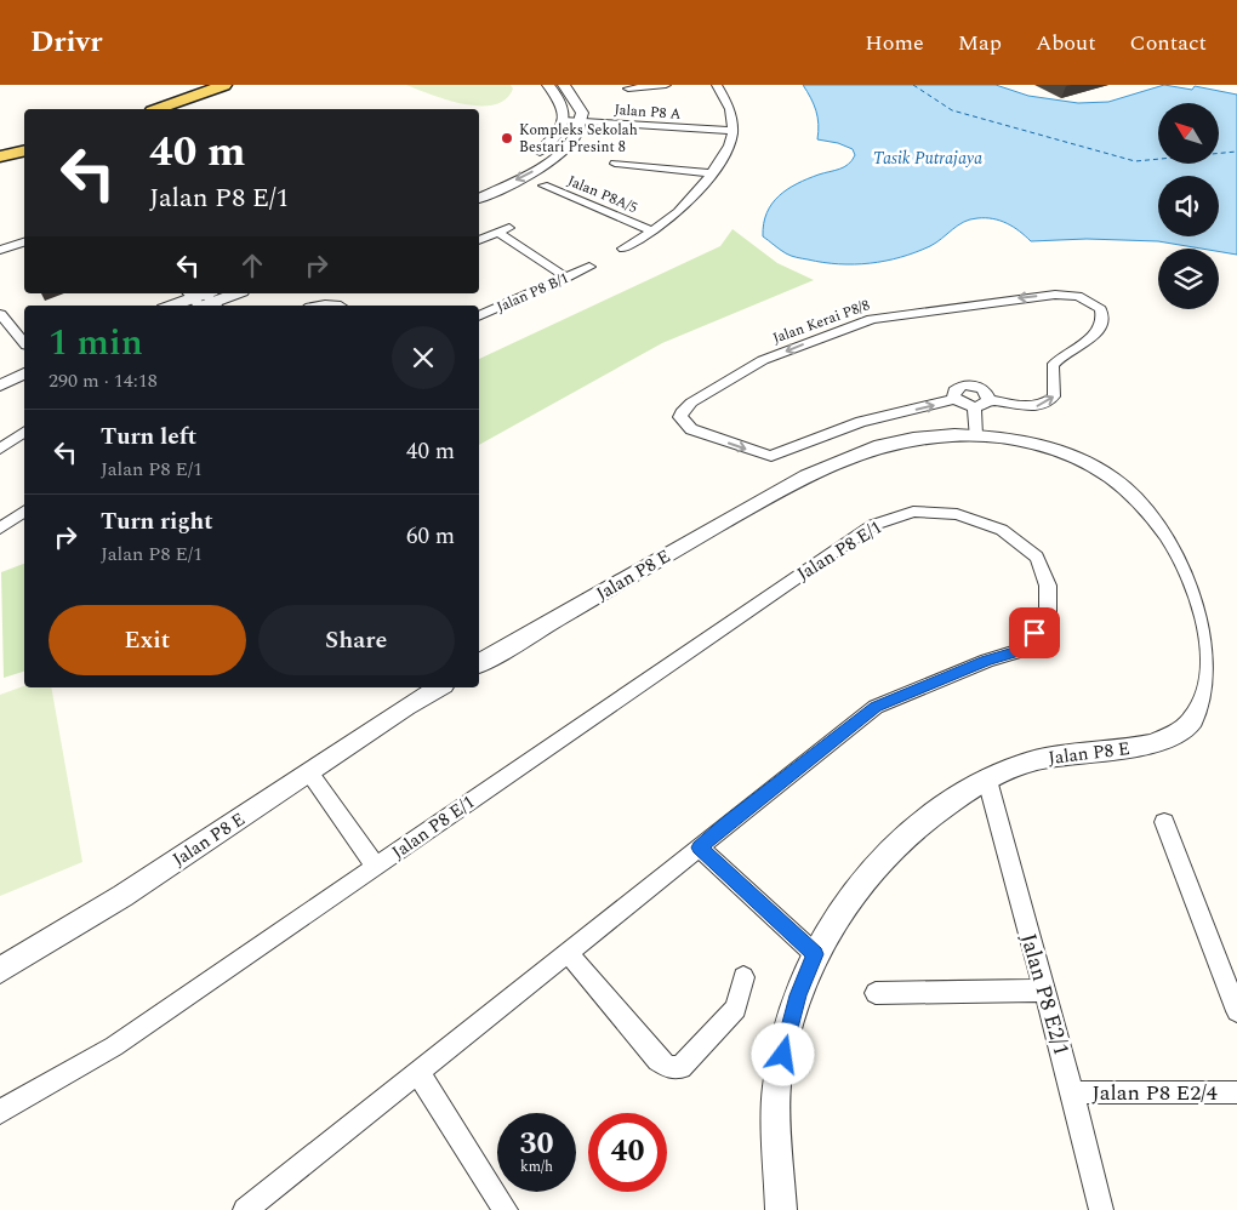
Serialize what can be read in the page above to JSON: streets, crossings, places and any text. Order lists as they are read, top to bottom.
{
  "streets": {
    "street": [
      "Jalan P8 A",
      "Jalan P8A/5",
      "Jalan P8 B/1",
      "Jalan Kerai P8/8",
      "Jalan P8 E/1",
      "Jalan P8 E",
      "Jalan P8 E2/1",
      "Jalan P8 E2/4"
    ]
  },
  "crossings": [
    ["Jalan P8 E/1", "Jalan P8 E"],
    ["Jalan P8 E", "Jalan P8 E2/1"],
    ["Jalan P8 E2/1", "Jalan P8 E2/4"]
  ],
  "water": ["Tasik Putrajaya"],
  "places": ["Kompleks Sekolah Bestari Presint 8"],
  "north": "top left",
  "page": {
    "header": "Drivr",
    "nav": [
      "Home",
      "Map",
      "About",
      "Contact"
    ],
    "turn": ["40 m", "Jalan P8 E/1"],
    "heading": ["1 min", "290 m · 14:18"],
    "list": [
      {
        "name": "Turn left",
        "note": "Jalan P8 E/1",
        "value": "40 m"
      },
      {
        "name": "Turn right",
        "note": "Jalan P8 E/1",
        "value": "60 m"
      }
    ],
    "buttons": ["Exit", "Share"],
    "speed": "30 km/h",
    "limit": "40"
  }
}
